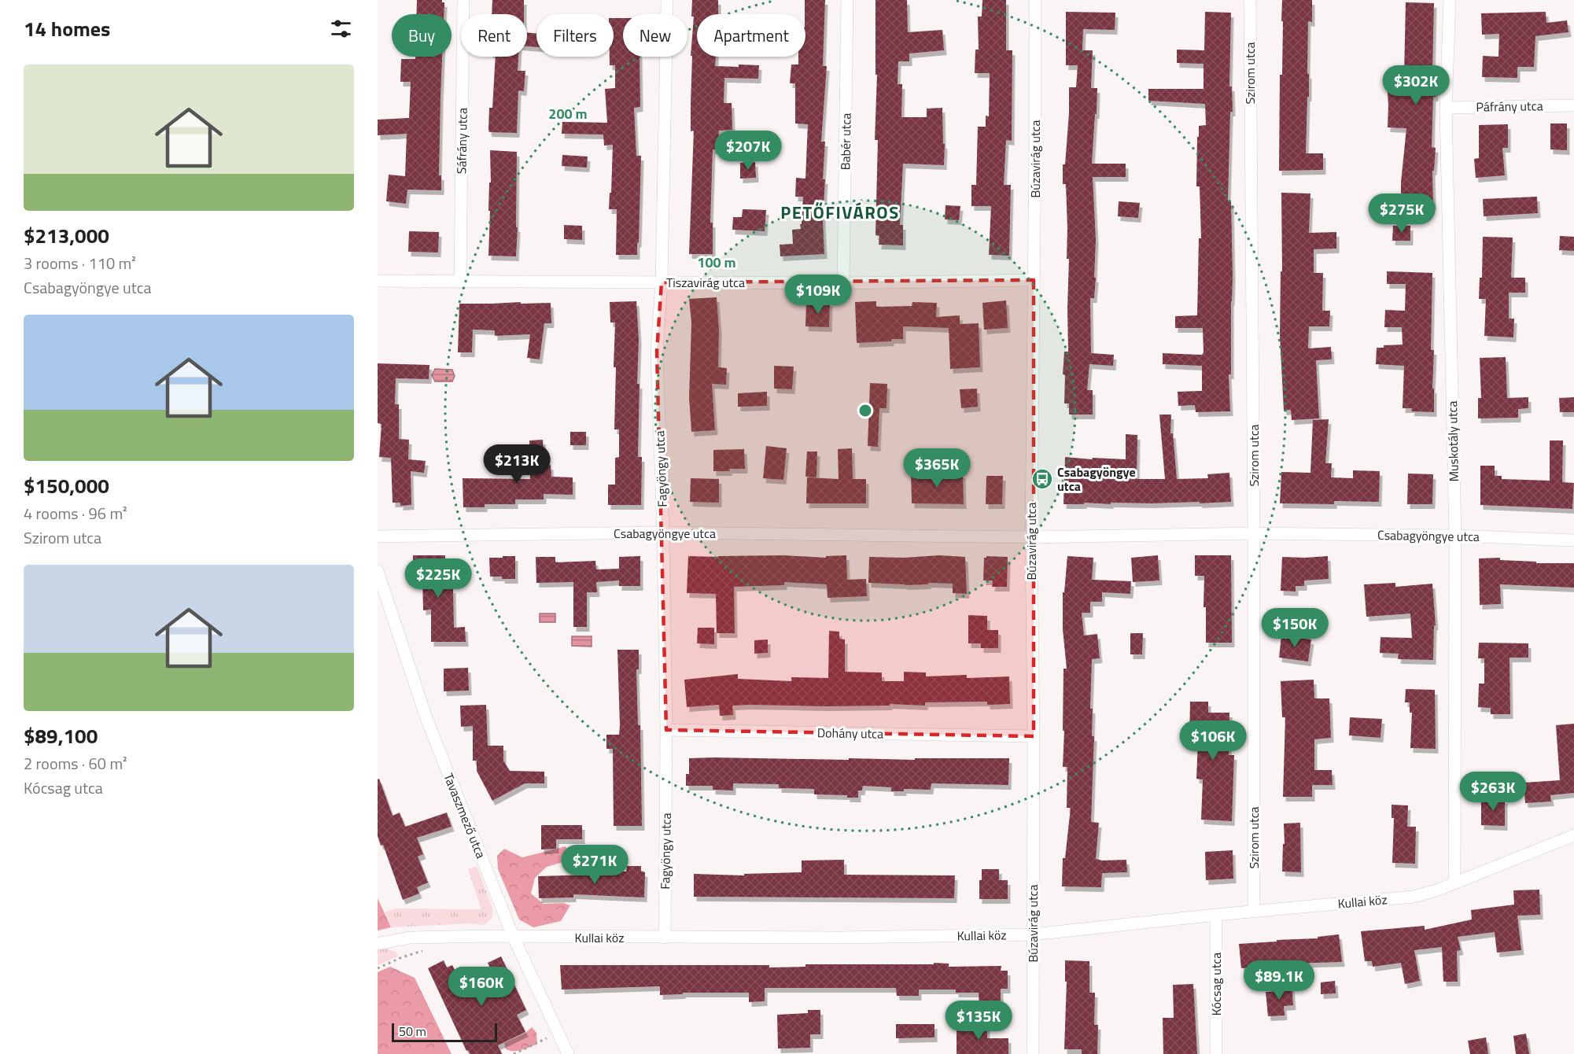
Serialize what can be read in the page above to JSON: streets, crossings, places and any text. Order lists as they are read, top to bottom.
{
  "streets": {
    "street": [
      "Szirom utca",
      "Páfrány utca",
      "Sáfrány utca",
      "Babér utca",
      "Búzavirág utca",
      "Tiszavirág utca",
      "Muskotály utca",
      "Fagyöngy utca",
      "Csabagyöngye utca",
      "Dohány utca",
      "Tavaszmező utca",
      "Kullai köz",
      "Kócsag utca"
    ]
  },
  "crossings": [
    ["Szirom utca", "Csabagyöngye utca"],
    ["Szirom utca", "Kullai köz"],
    ["Páfrány utca", "Muskotály utca"],
    ["Sáfrány utca", "Tiszavirág utca"],
    ["Babér utca", "Tiszavirág utca"],
    ["Búzavirág utca", "Tiszavirág utca"],
    ["Búzavirág utca", "Csabagyöngye utca"],
    ["Búzavirág utca", "Dohány utca"],
    ["Búzavirág utca", "Kullai köz"],
    ["Tiszavirág utca", "Fagyöngy utca"],
    ["Muskotály utca", "Csabagyöngye utca"],
    ["Muskotály utca", "Kullai köz"],
    ["Fagyöngy utca", "Csabagyöngye utca"],
    ["Fagyöngy utca", "Dohány utca"],
    ["Fagyöngy utca", "Kullai köz"],
    ["Tavaszmező utca", "Kullai köz"],
    ["Kullai köz", "Kócsag utca"]
  ],
  "districts": ["PETŐFIVÁROS"],
  "places": {
    "bus stop": ["Csabagyöngye utca"]
  },
  "scale_bar": "50 m",
  "page": {
    "heading": "14 homes",
    "chip": [
      "Buy",
      "Rent",
      "Filters",
      "New",
      "Apartment"
    ],
    "list": [
      {
        "name": "$213,000",
        "note": "3 rooms · 110 m² · Csabagyöngye utca"
      },
      {
        "name": "$150,000",
        "note": "4 rooms · 96 m² · Szirom utca"
      },
      {
        "name": "$89,100",
        "note": "2 rooms · 60 m² · Kócsag utca"
      }
    ],
    "price": [
      "$302K",
      "$207K",
      "$275K",
      "$109K",
      "$213K",
      "$365K",
      "$225K",
      "$150K",
      "$106K",
      "$263K",
      "$271K",
      "$89.1K",
      "$160K",
      "$135K"
    ],
    "scale": "50 m"
  },
  "rings": ["200 m", "100 m"]
}
